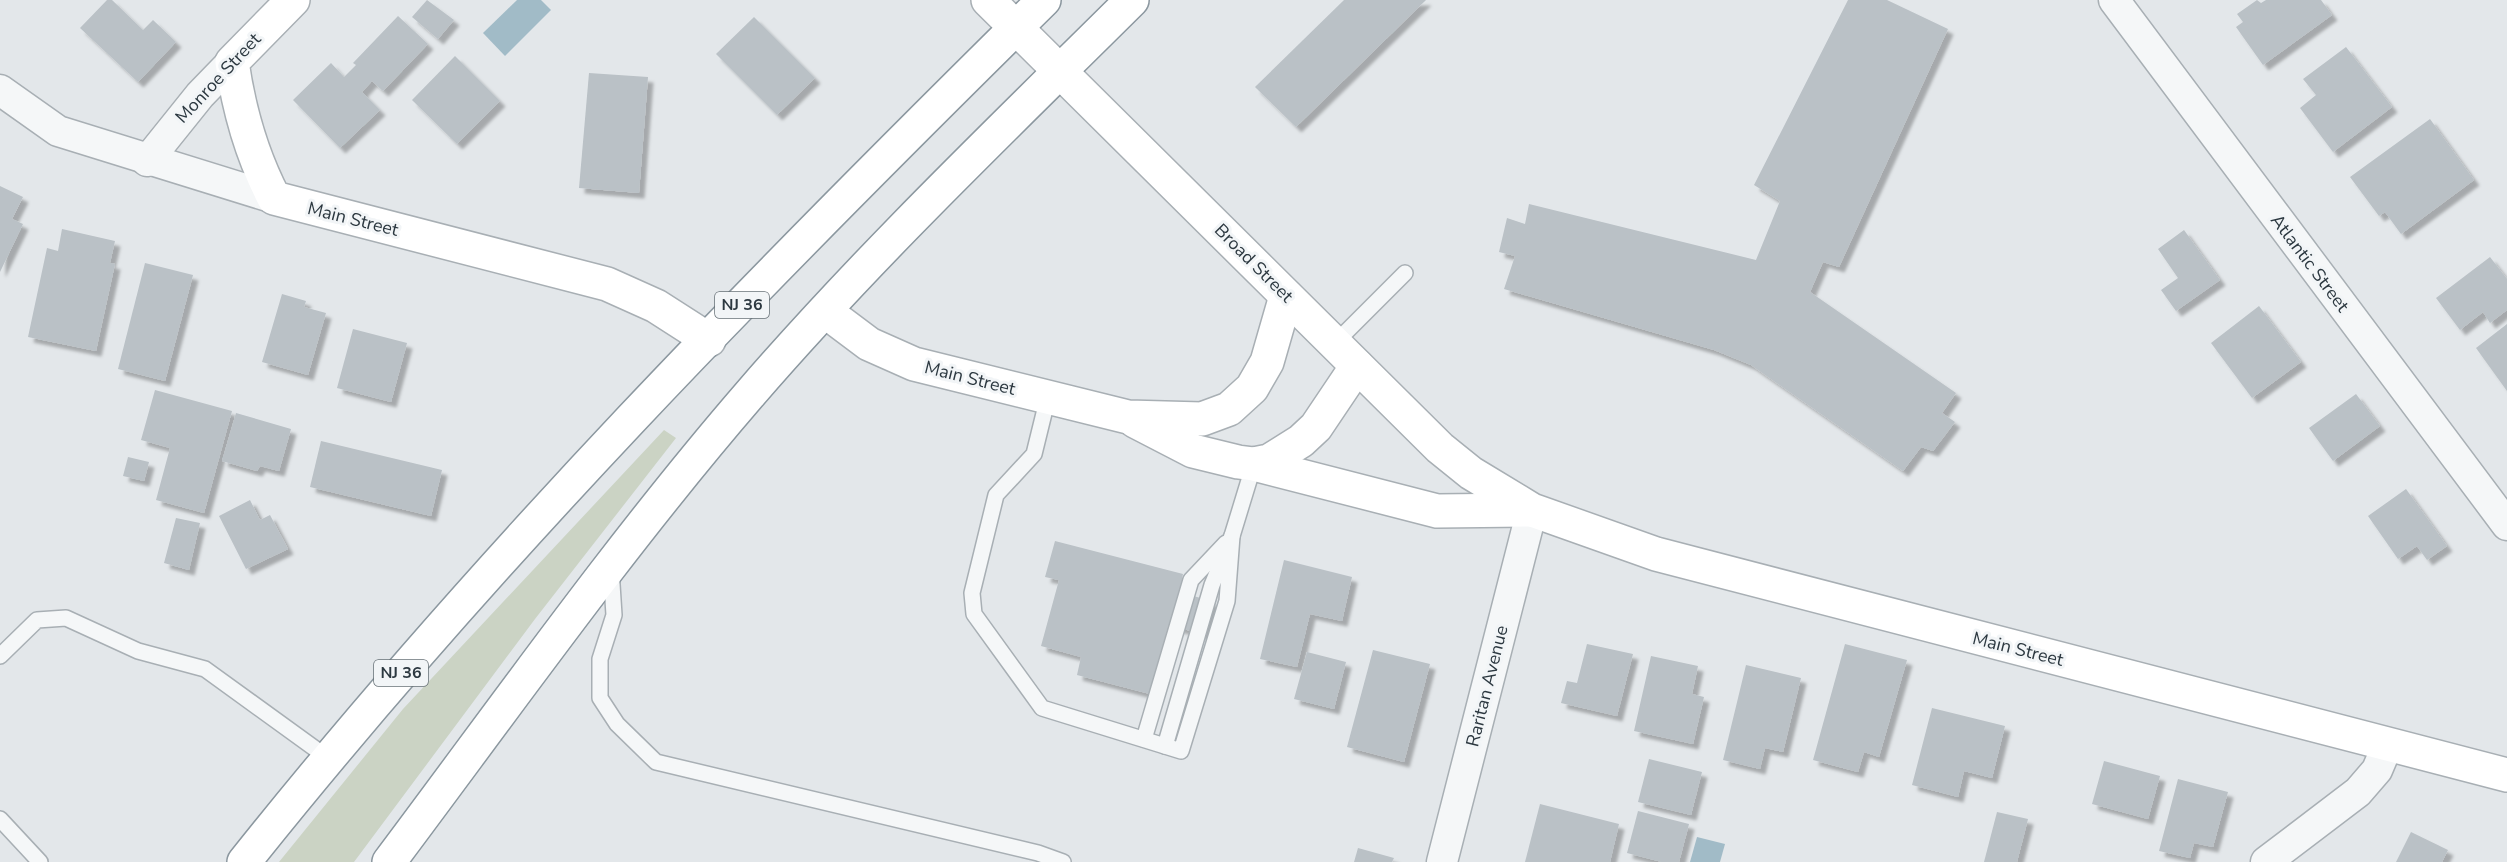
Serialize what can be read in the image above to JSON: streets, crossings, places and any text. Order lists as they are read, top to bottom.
{
  "streets": {
    "main road": [
      "Monroe Street",
      "Main Street",
      "Broad Street",
      "NJ 36"
    ],
    "street": ["Atlantic Street", "Raritan Avenue"]
  },
  "crossings": [
    ["Monroe Street", "Main Street"],
    ["Main Street", "Broad Street"],
    ["Main Street", "NJ 36"],
    ["Main Street", "Raritan Avenue"],
    ["Broad Street", "NJ 36"],
    ["Broad Street", "Raritan Avenue"]
  ]
}
